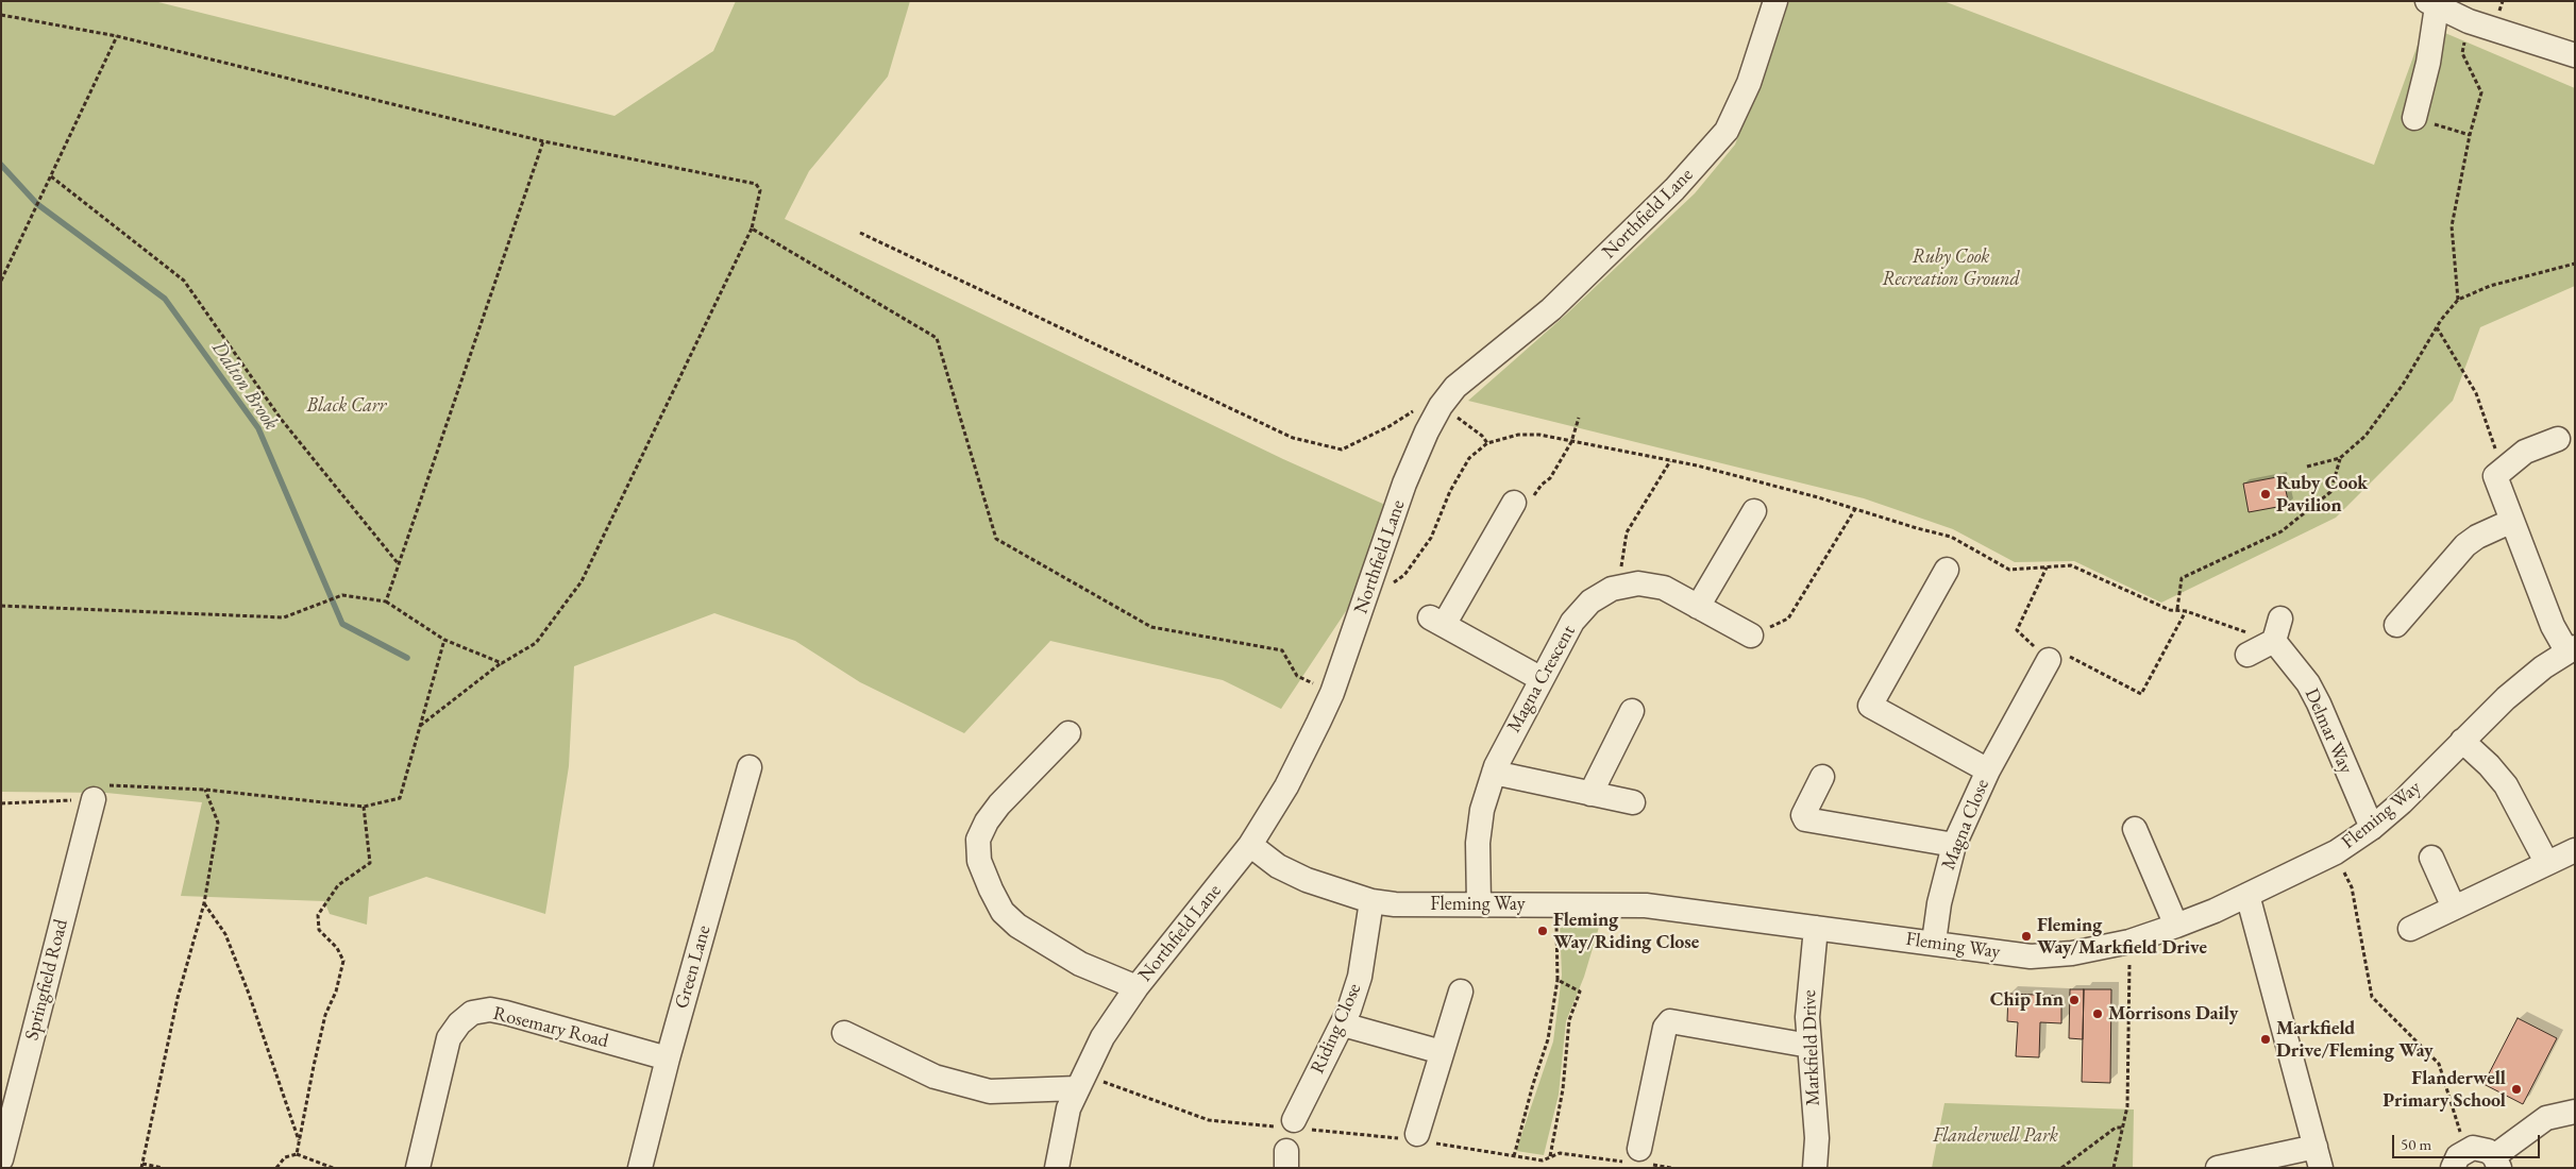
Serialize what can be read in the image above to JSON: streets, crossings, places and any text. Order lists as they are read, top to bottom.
{
  "streets": {
    "street": [
      "Northfield Lane",
      "Magna Crescent",
      "Delmar Way",
      "Fleming Way",
      "Magna Close",
      "Green Lane",
      "Springfield Road",
      "Rosemary Road",
      "Riding Close",
      "Markfield Drive"
    ]
  },
  "crossings": [
    ["Northfield Lane", "Fleming Way"],
    ["Magna Crescent", "Fleming Way"],
    ["Delmar Way", "Fleming Way"],
    ["Fleming Way", "Magna Close"],
    ["Fleming Way", "Riding Close"],
    ["Fleming Way", "Markfield Drive"],
    ["Green Lane", "Rosemary Road"]
  ],
  "water": ["Dalton Brook"],
  "parks": ["Ruby Cook Recreation Ground", "Black Carr", "Flanderwell Park"],
  "places": [
    "Ruby Cook Pavilion",
    "Fleming Way/Riding Close",
    "Fleming Way/Markfield Drive",
    "Chip Inn",
    "Morrisons Daily",
    "Markfield Drive/Fleming Way",
    "Flanderwell Primary School"
  ],
  "scale_bar": "50 m"
}
